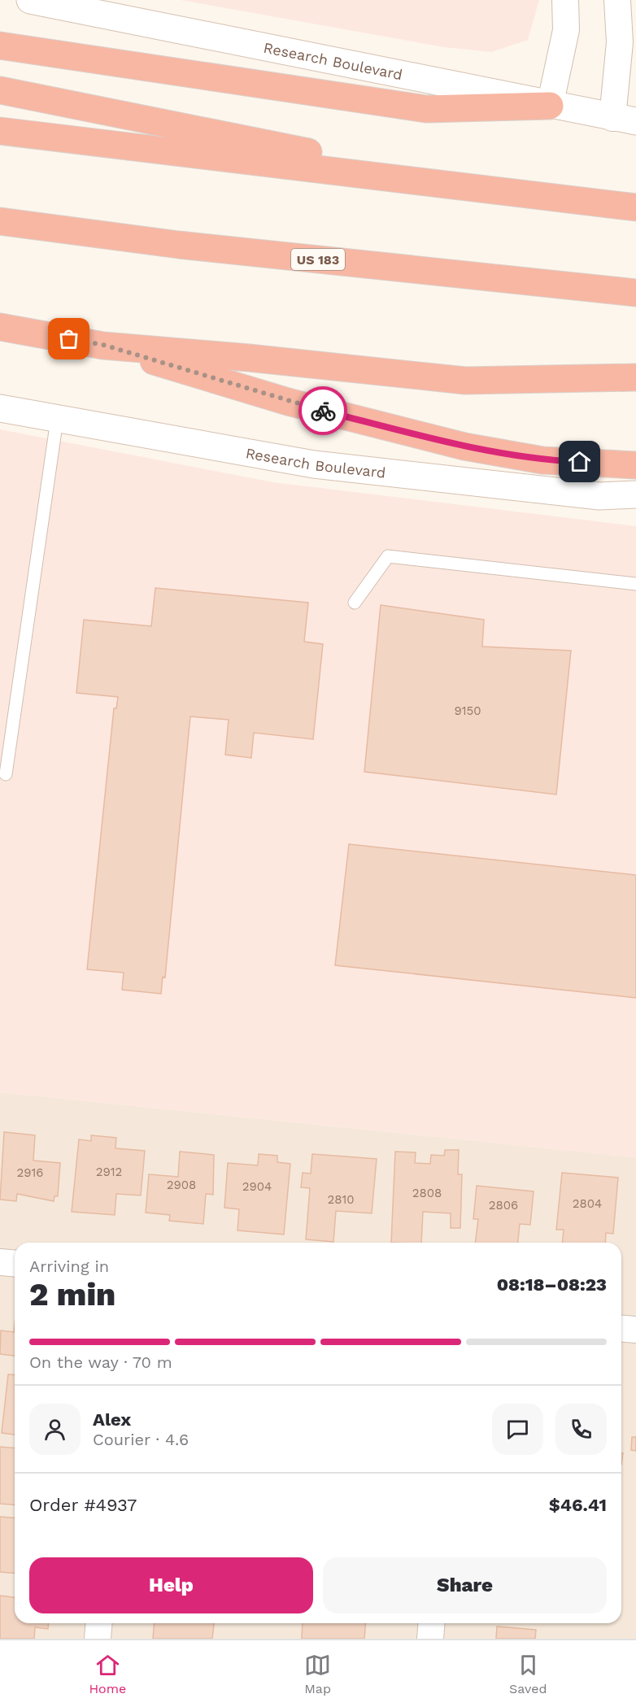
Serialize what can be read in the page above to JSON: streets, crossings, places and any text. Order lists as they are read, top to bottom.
{
  "streets": {
    "highway": ["US 183"],
    "main road": ["Research Boulevard"]
  },
  "house_numbers": [
    "9150",
    "2912",
    "2916",
    "2908",
    "2904",
    "2808",
    "2810",
    "2804",
    "2806"
  ],
  "page": {
    "heading": ["2 min", "Arriving in", "08:18–08:23"],
    "panel": [
      "Alex",
      "Courier · 4.6",
      "Order #4937",
      "$46.41"
    ],
    "bar": "On the way · 70 m",
    "buttons": ["Help", "Share"],
    "tabs": ["Home", "Map", "Saved"]
  }
}
